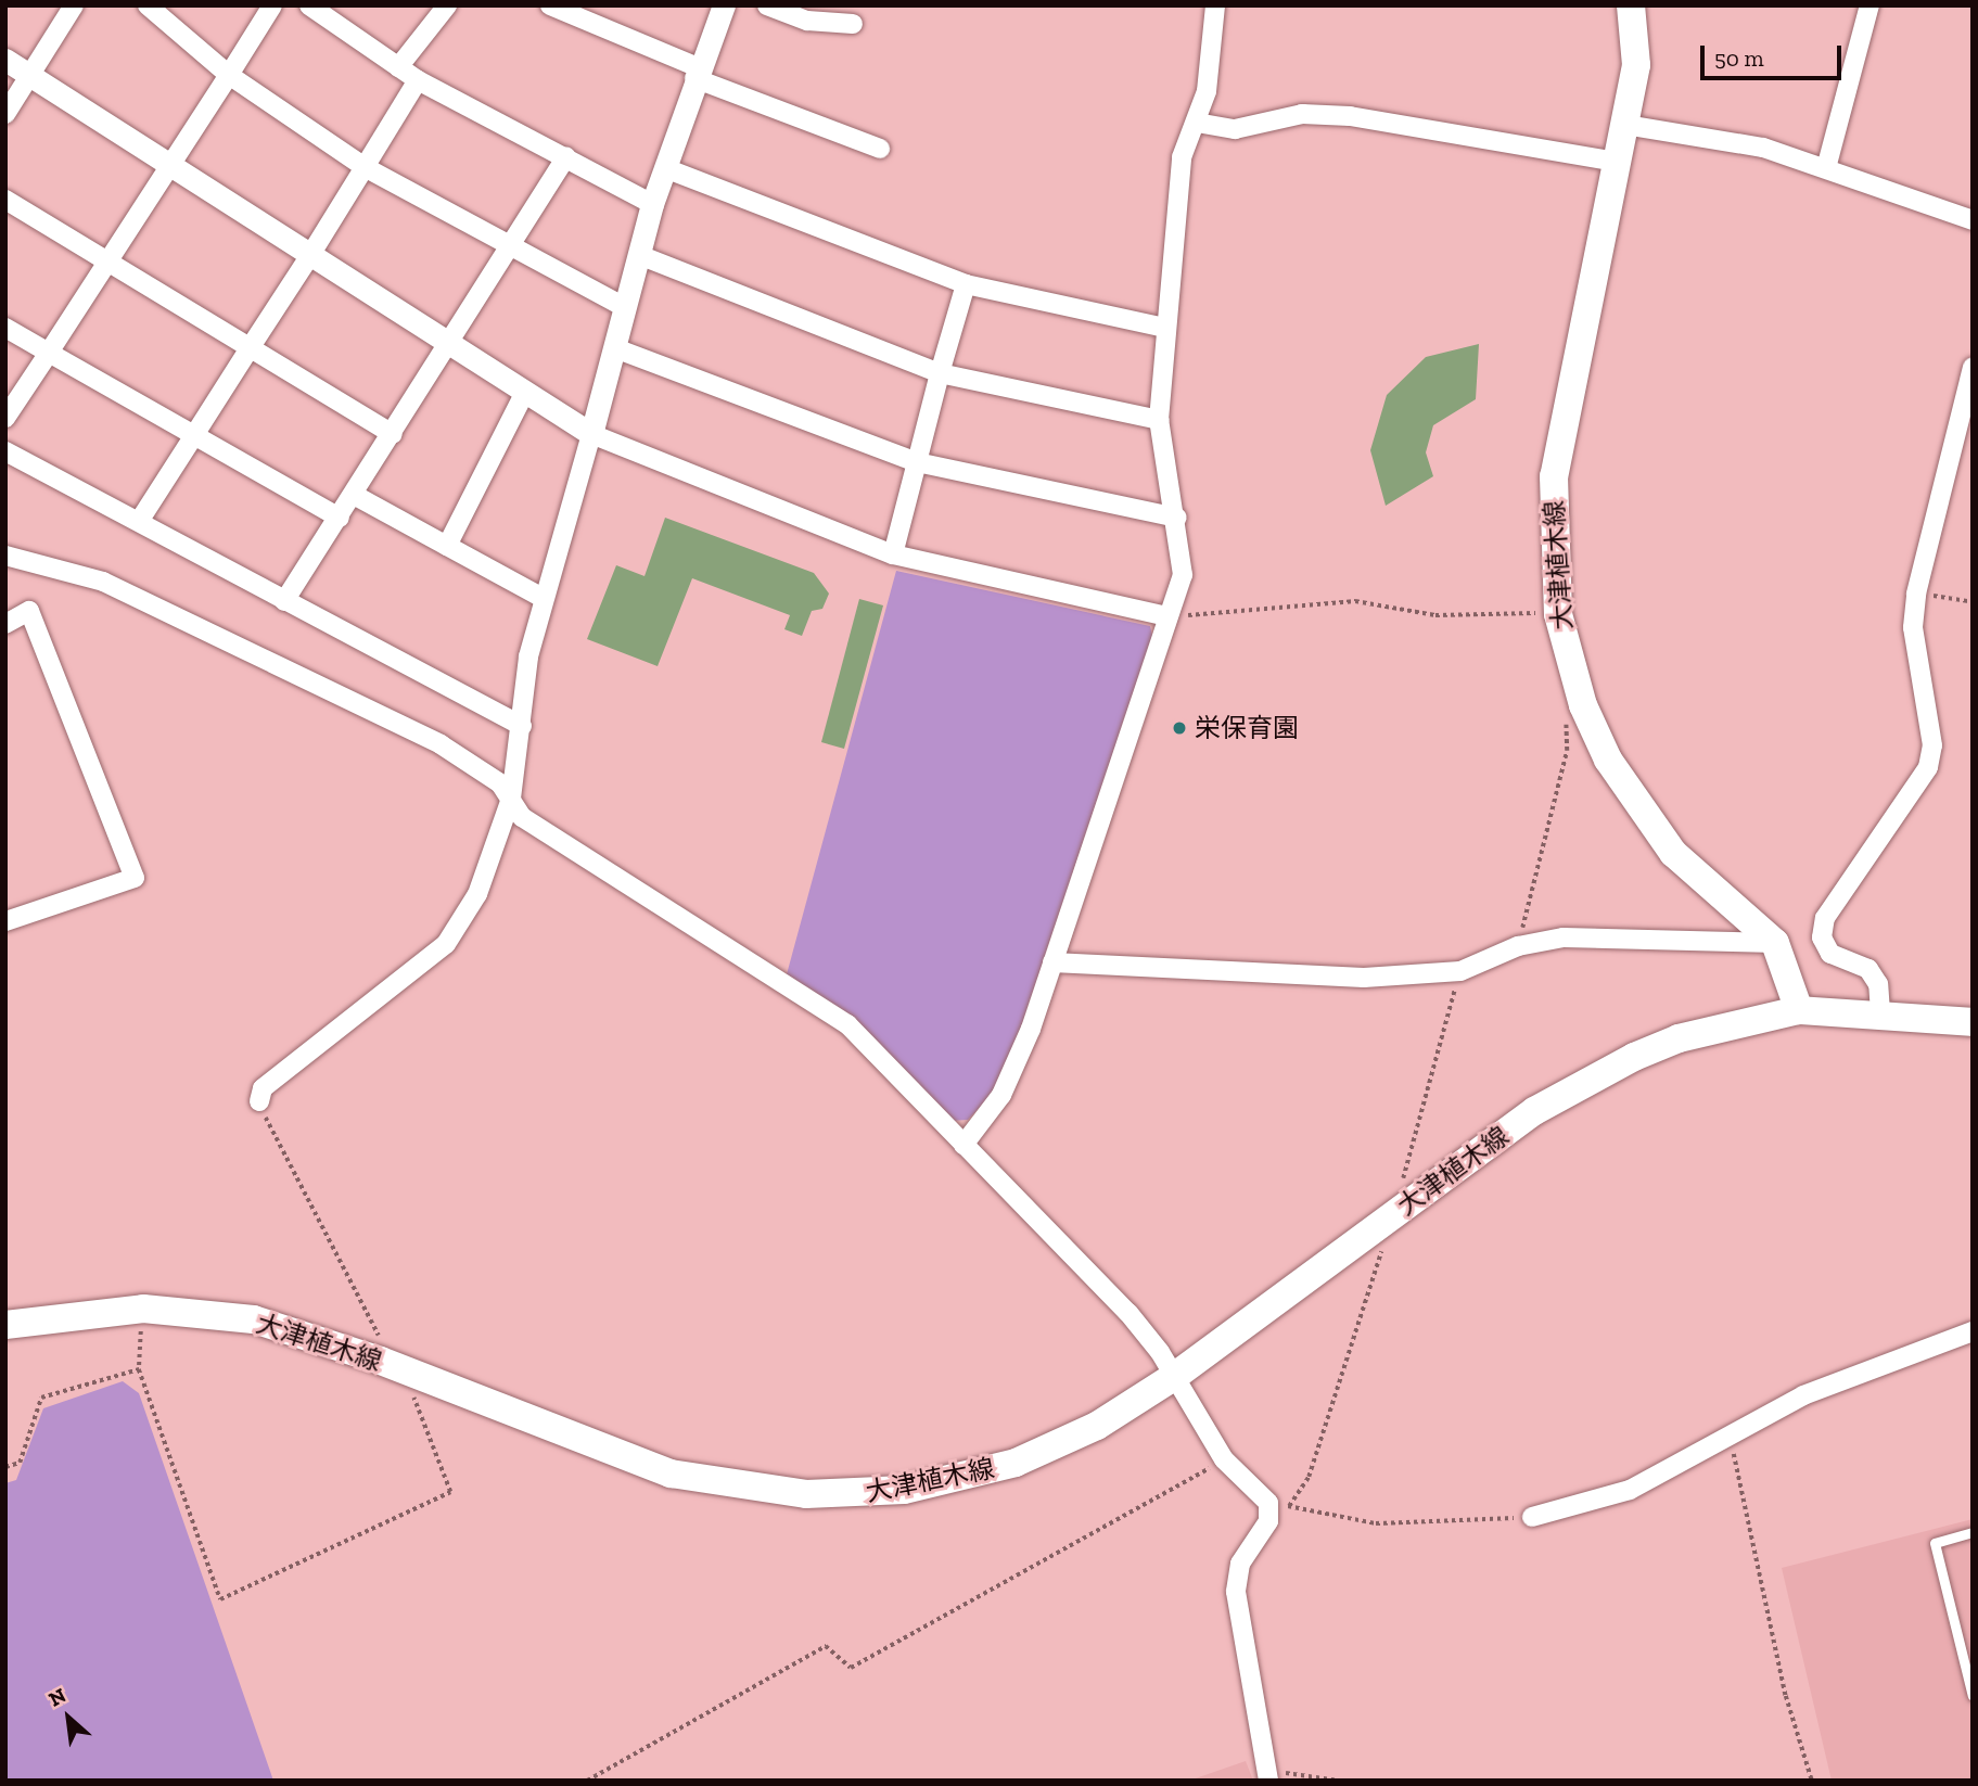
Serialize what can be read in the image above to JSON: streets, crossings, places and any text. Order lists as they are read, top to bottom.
{
  "streets": {
    "main road": ["大津植木線"]
  },
  "places": ["栄保育園"],
  "scale_bar": "50 m",
  "north": "top left"
}
